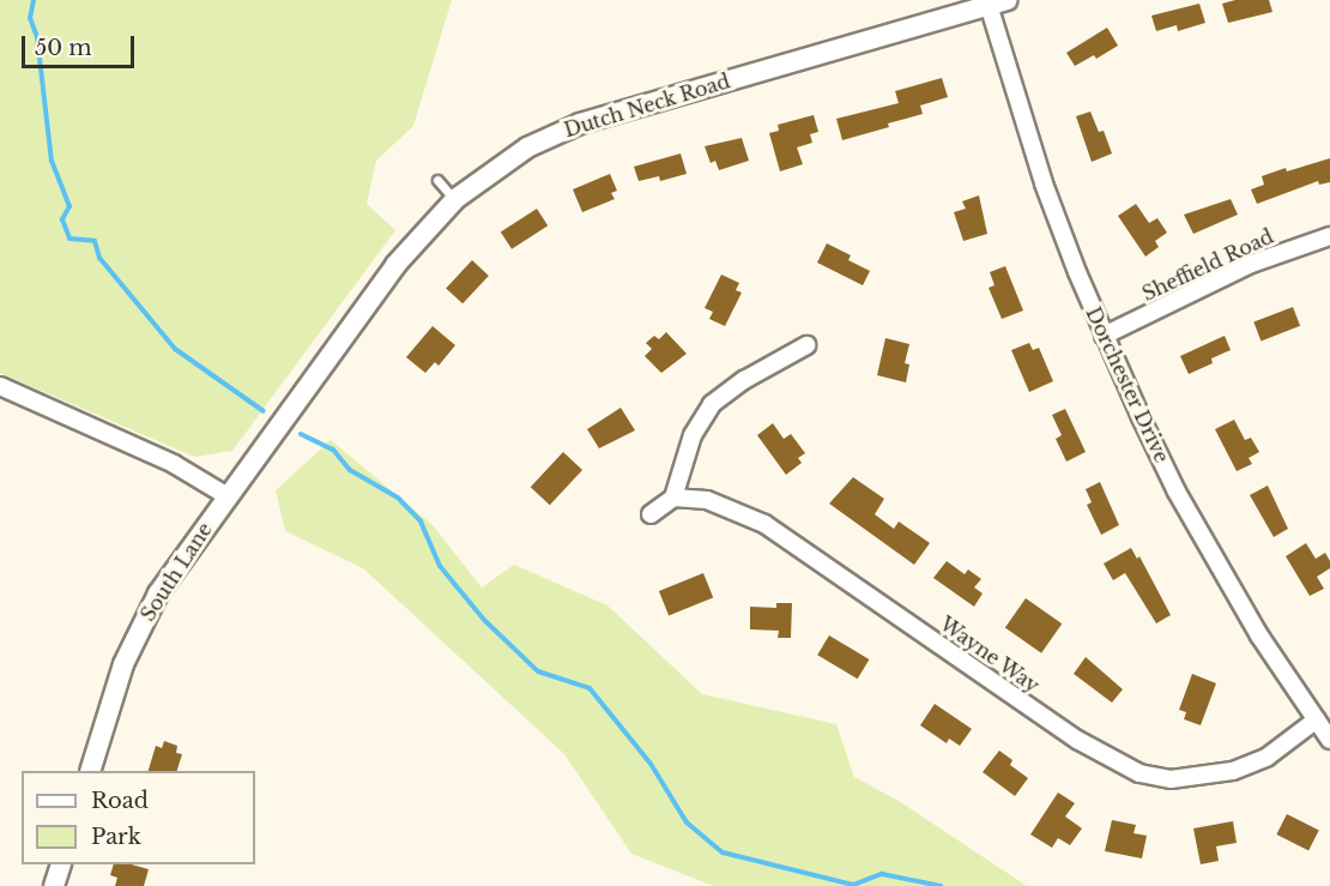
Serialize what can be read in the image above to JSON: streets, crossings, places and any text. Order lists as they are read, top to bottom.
{
  "streets": {
    "street": [
      "Dutch Neck Road",
      "Sheffield Road",
      "Dorchester Drive",
      "South Lane",
      "Wayne Way"
    ]
  },
  "crossings": [
    ["Dutch Neck Road", "Dorchester Drive"],
    ["Dutch Neck Road", "South Lane"],
    ["Sheffield Road", "Dorchester Drive"],
    ["Dorchester Drive", "Wayne Way"]
  ],
  "legend": ["Road", "Park"],
  "scale_bar": "50 m"
}
